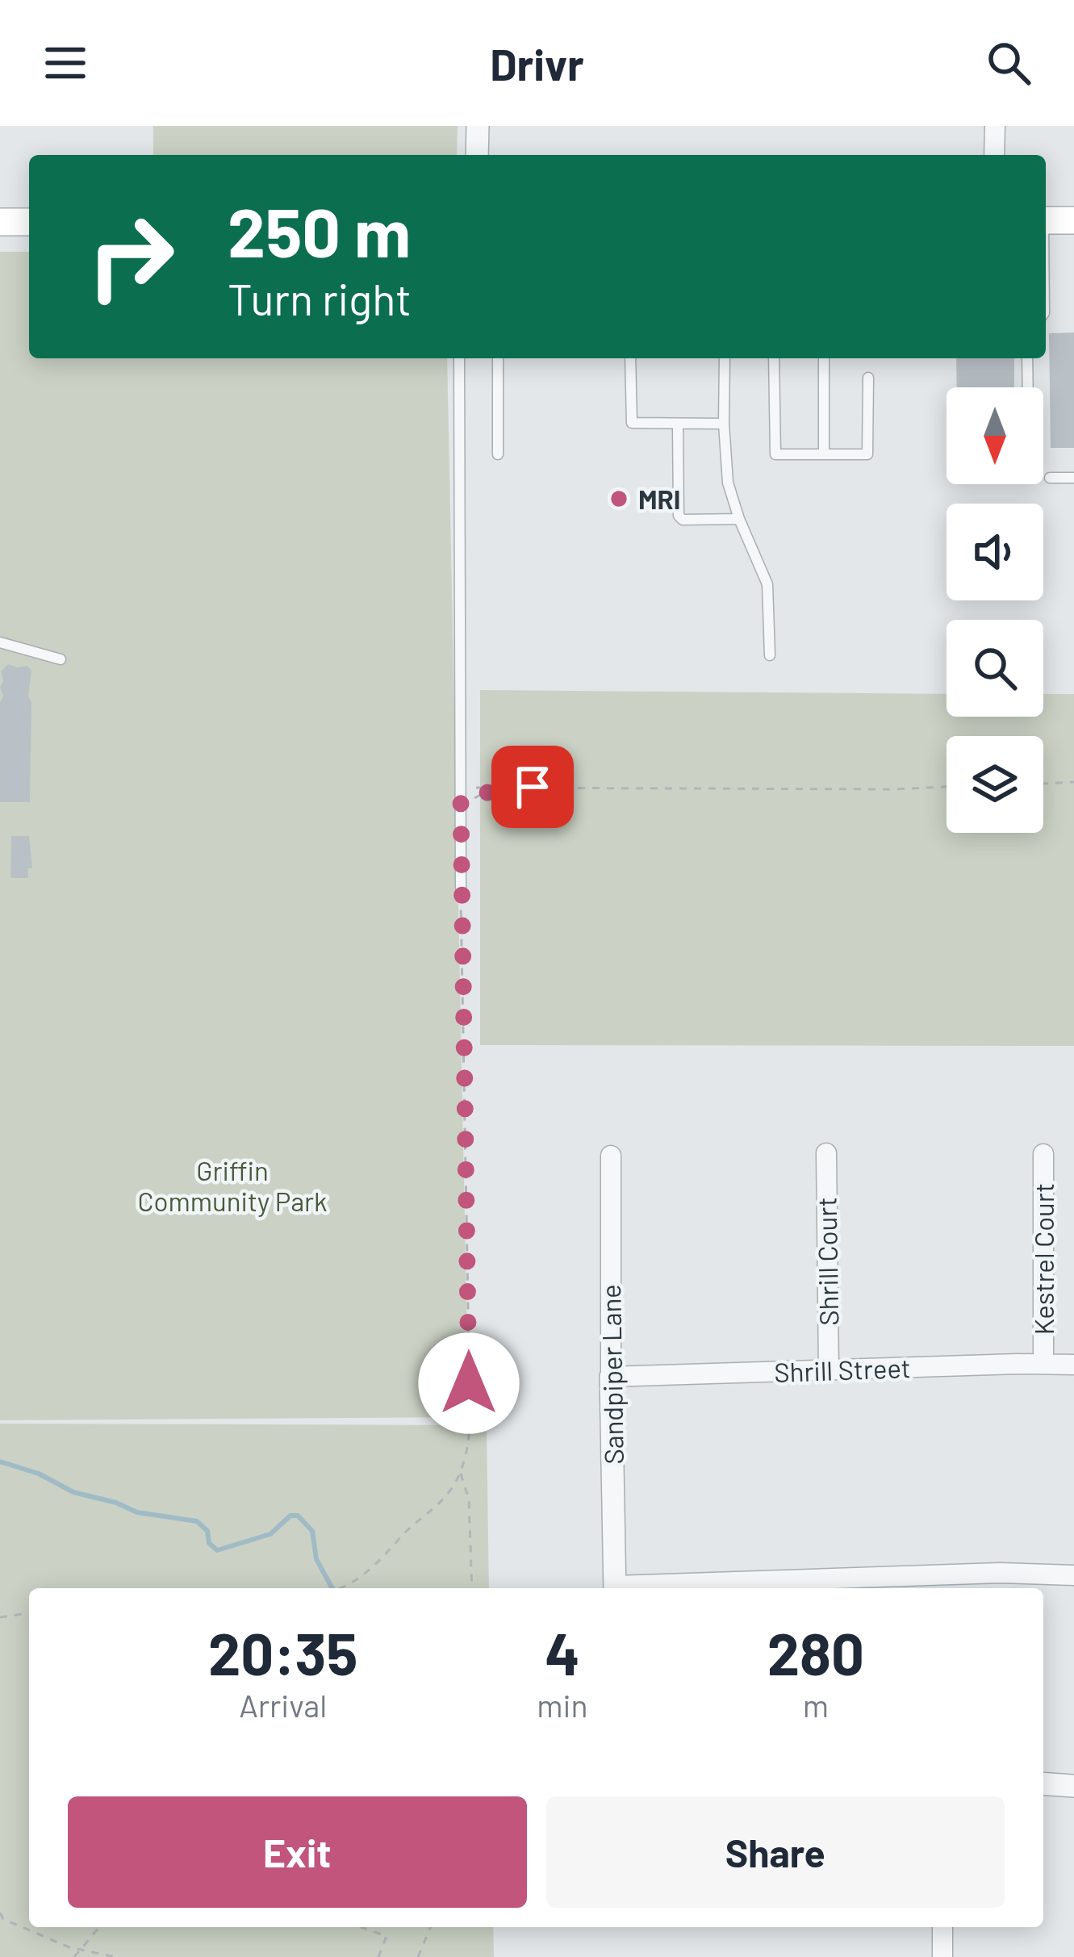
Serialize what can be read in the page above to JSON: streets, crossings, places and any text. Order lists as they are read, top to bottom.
{
  "streets": {
    "street": [
      "Kestrel Court",
      "Shrill Court",
      "Shrill Street",
      "Sandpiper Lane"
    ]
  },
  "crossings": [
    ["Kestrel Court", "Shrill Street"],
    ["Shrill Court", "Shrill Street"],
    ["Shrill Street", "Sandpiper Lane"]
  ],
  "parks": ["Griffin Community Park"],
  "places": ["MRI"],
  "north": "bottom",
  "page": {
    "header": "Drivr",
    "turn": ["250 m", "Turn right"],
    "eta": [
      "20:35",
      "Arrival",
      "4",
      "min",
      "280",
      "m"
    ],
    "buttons": ["Exit", "Share"]
  }
}
